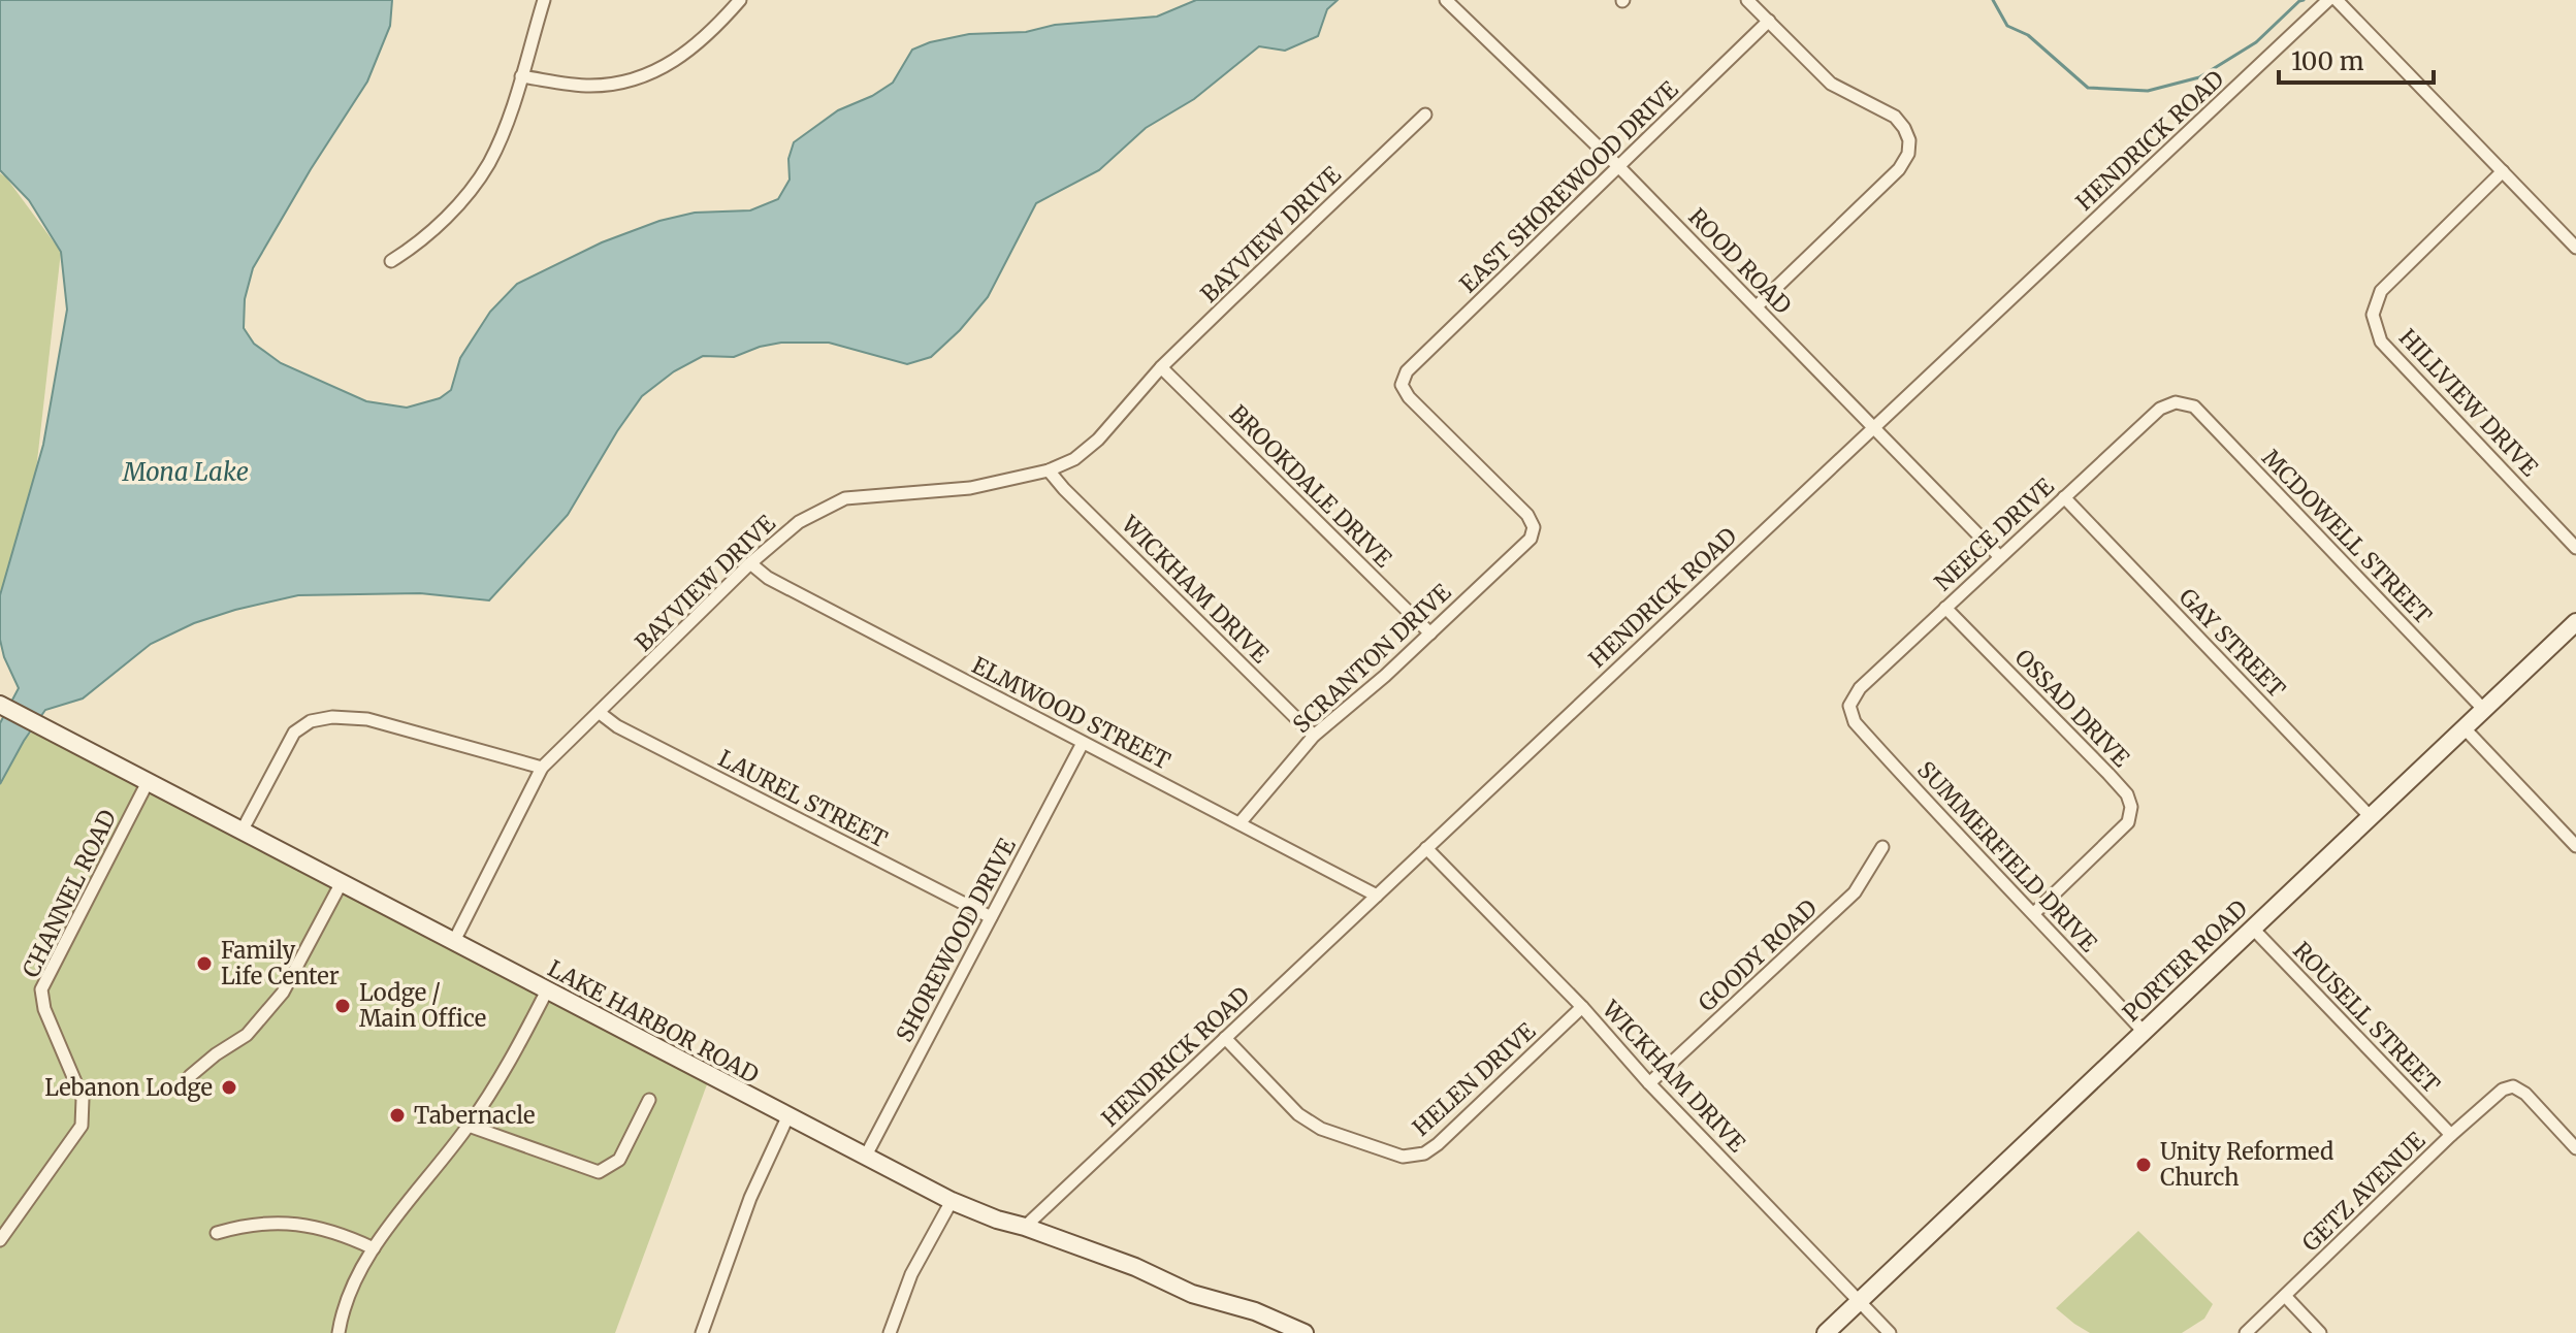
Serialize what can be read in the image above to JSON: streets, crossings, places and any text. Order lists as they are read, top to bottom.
{
  "streets": {
    "street": [
      "HENDRICK ROAD",
      "EAST SHOREWOOD DRIVE",
      "BAYVIEW DRIVE",
      "ROOD ROAD",
      "HILLVIEW DRIVE",
      "BROOKDALE DRIVE",
      "NEECE DRIVE",
      "MCDOWELL STREET",
      "WICKHAM DRIVE",
      "GAY STREET",
      "SCRANTON DRIVE",
      "OSSAD DRIVE",
      "ELMWOOD STREET",
      "LAUREL STREET",
      "SUMMERFIELD DRIVE",
      "CHANNEL ROAD",
      "SHOREWOOD DRIVE",
      "GOODY ROAD",
      "PORTER ROAD",
      "ROUSELL STREET",
      "LAKE HARBOR ROAD",
      "HELEN DRIVE",
      "GETZ AVENUE"
    ]
  },
  "crossings": [
    ["HENDRICK ROAD", "ROOD ROAD"],
    ["HENDRICK ROAD", "WICKHAM DRIVE"],
    ["HENDRICK ROAD", "ELMWOOD STREET"],
    ["HENDRICK ROAD", "LAKE HARBOR ROAD"],
    ["HENDRICK ROAD", "HELEN DRIVE"],
    ["EAST SHOREWOOD DRIVE", "ROOD ROAD"],
    ["EAST SHOREWOOD DRIVE", "SCRANTON DRIVE"],
    ["BAYVIEW DRIVE", "BROOKDALE DRIVE"],
    ["BAYVIEW DRIVE", "WICKHAM DRIVE"],
    ["BAYVIEW DRIVE", "ELMWOOD STREET"],
    ["BAYVIEW DRIVE", "LAUREL STREET"],
    ["BAYVIEW DRIVE", "LAKE HARBOR ROAD"],
    ["ROOD ROAD", "NEECE DRIVE"],
    ["BROOKDALE DRIVE", "SCRANTON DRIVE"],
    ["NEECE DRIVE", "MCDOWELL STREET"],
    ["NEECE DRIVE", "GAY STREET"],
    ["NEECE DRIVE", "OSSAD DRIVE"],
    ["NEECE DRIVE", "SUMMERFIELD DRIVE"],
    ["MCDOWELL STREET", "PORTER ROAD"],
    ["WICKHAM DRIVE", "SCRANTON DRIVE"],
    ["WICKHAM DRIVE", "GOODY ROAD"],
    ["WICKHAM DRIVE", "PORTER ROAD"],
    ["WICKHAM DRIVE", "HELEN DRIVE"],
    ["GAY STREET", "PORTER ROAD"],
    ["SCRANTON DRIVE", "ELMWOOD STREET"],
    ["OSSAD DRIVE", "SUMMERFIELD DRIVE"],
    ["ELMWOOD STREET", "SHOREWOOD DRIVE"],
    ["LAUREL STREET", "SHOREWOOD DRIVE"],
    ["SUMMERFIELD DRIVE", "PORTER ROAD"],
    ["CHANNEL ROAD", "LAKE HARBOR ROAD"],
    ["SHOREWOOD DRIVE", "LAKE HARBOR ROAD"],
    ["PORTER ROAD", "ROUSELL STREET"],
    ["ROUSELL STREET", "GETZ AVENUE"]
  ],
  "water": ["Mona Lake"],
  "places": [
    "Family Life Center",
    "Lodge / Main Office",
    "Lebanon Lodge",
    "Tabernacle",
    "Unity Reformed Church"
  ],
  "scale_bar": "100 m"
}
